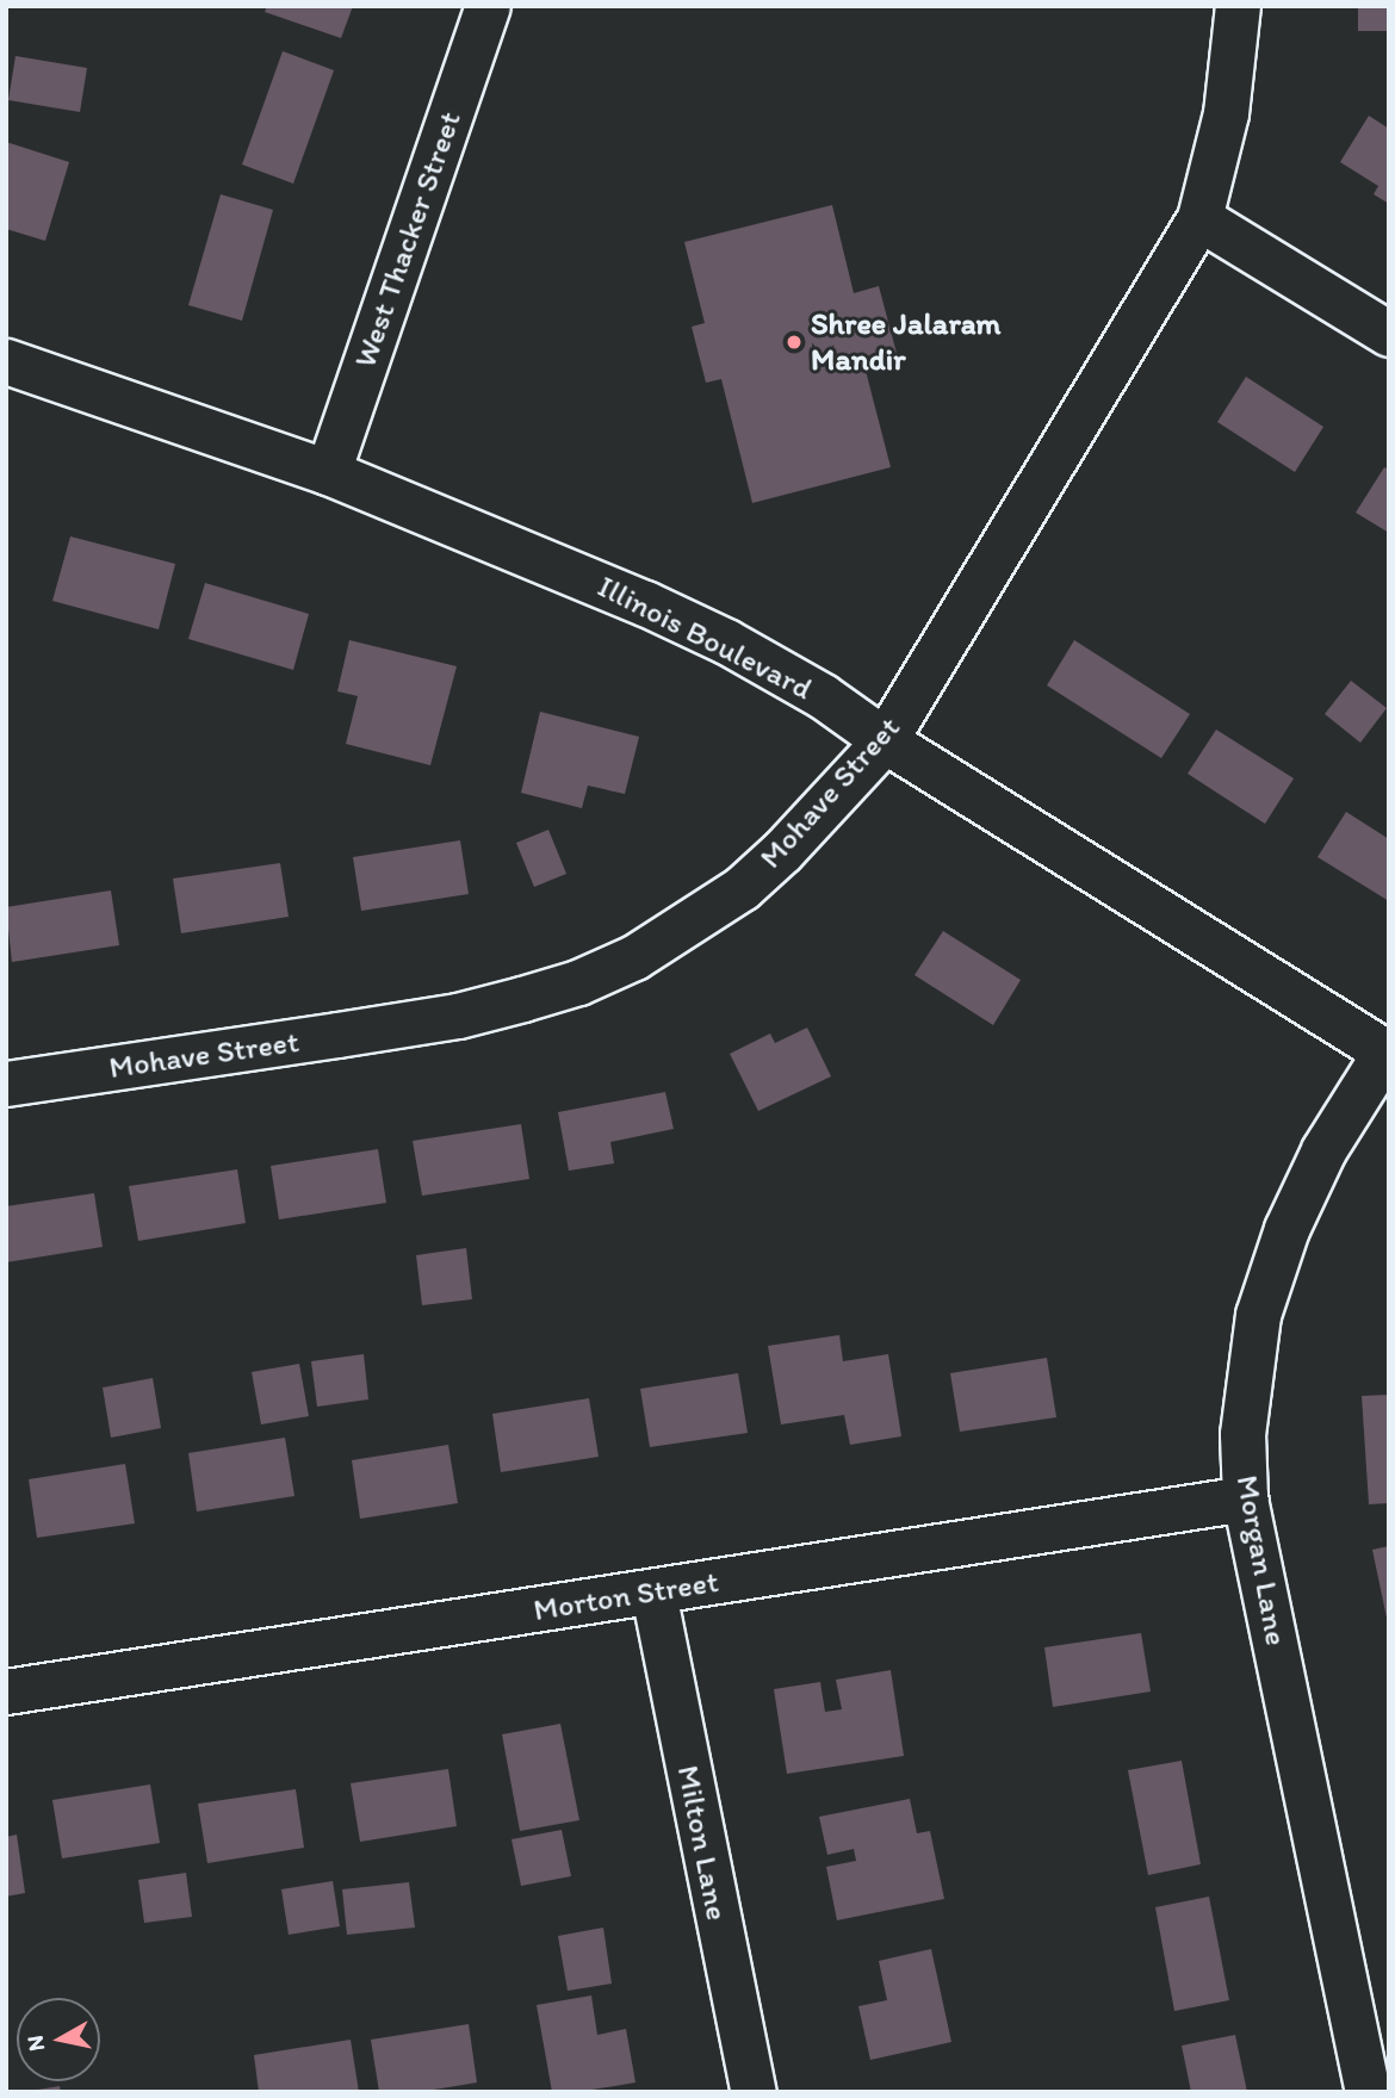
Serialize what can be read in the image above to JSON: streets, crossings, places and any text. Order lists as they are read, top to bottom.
{
  "streets": {
    "street": [
      "West Thacker Street",
      "Illinois Boulevard",
      "Mohave Street",
      "Morgan Lane",
      "Morton Street",
      "Milton Lane"
    ]
  },
  "crossings": [
    ["West Thacker Street", "Illinois Boulevard"],
    ["Illinois Boulevard", "Mohave Street"],
    ["Illinois Boulevard", "Morgan Lane"],
    ["Morgan Lane", "Morton Street"],
    ["Morton Street", "Milton Lane"]
  ],
  "places": ["Shree Jalaram Mandir"],
  "north": "left"
}
